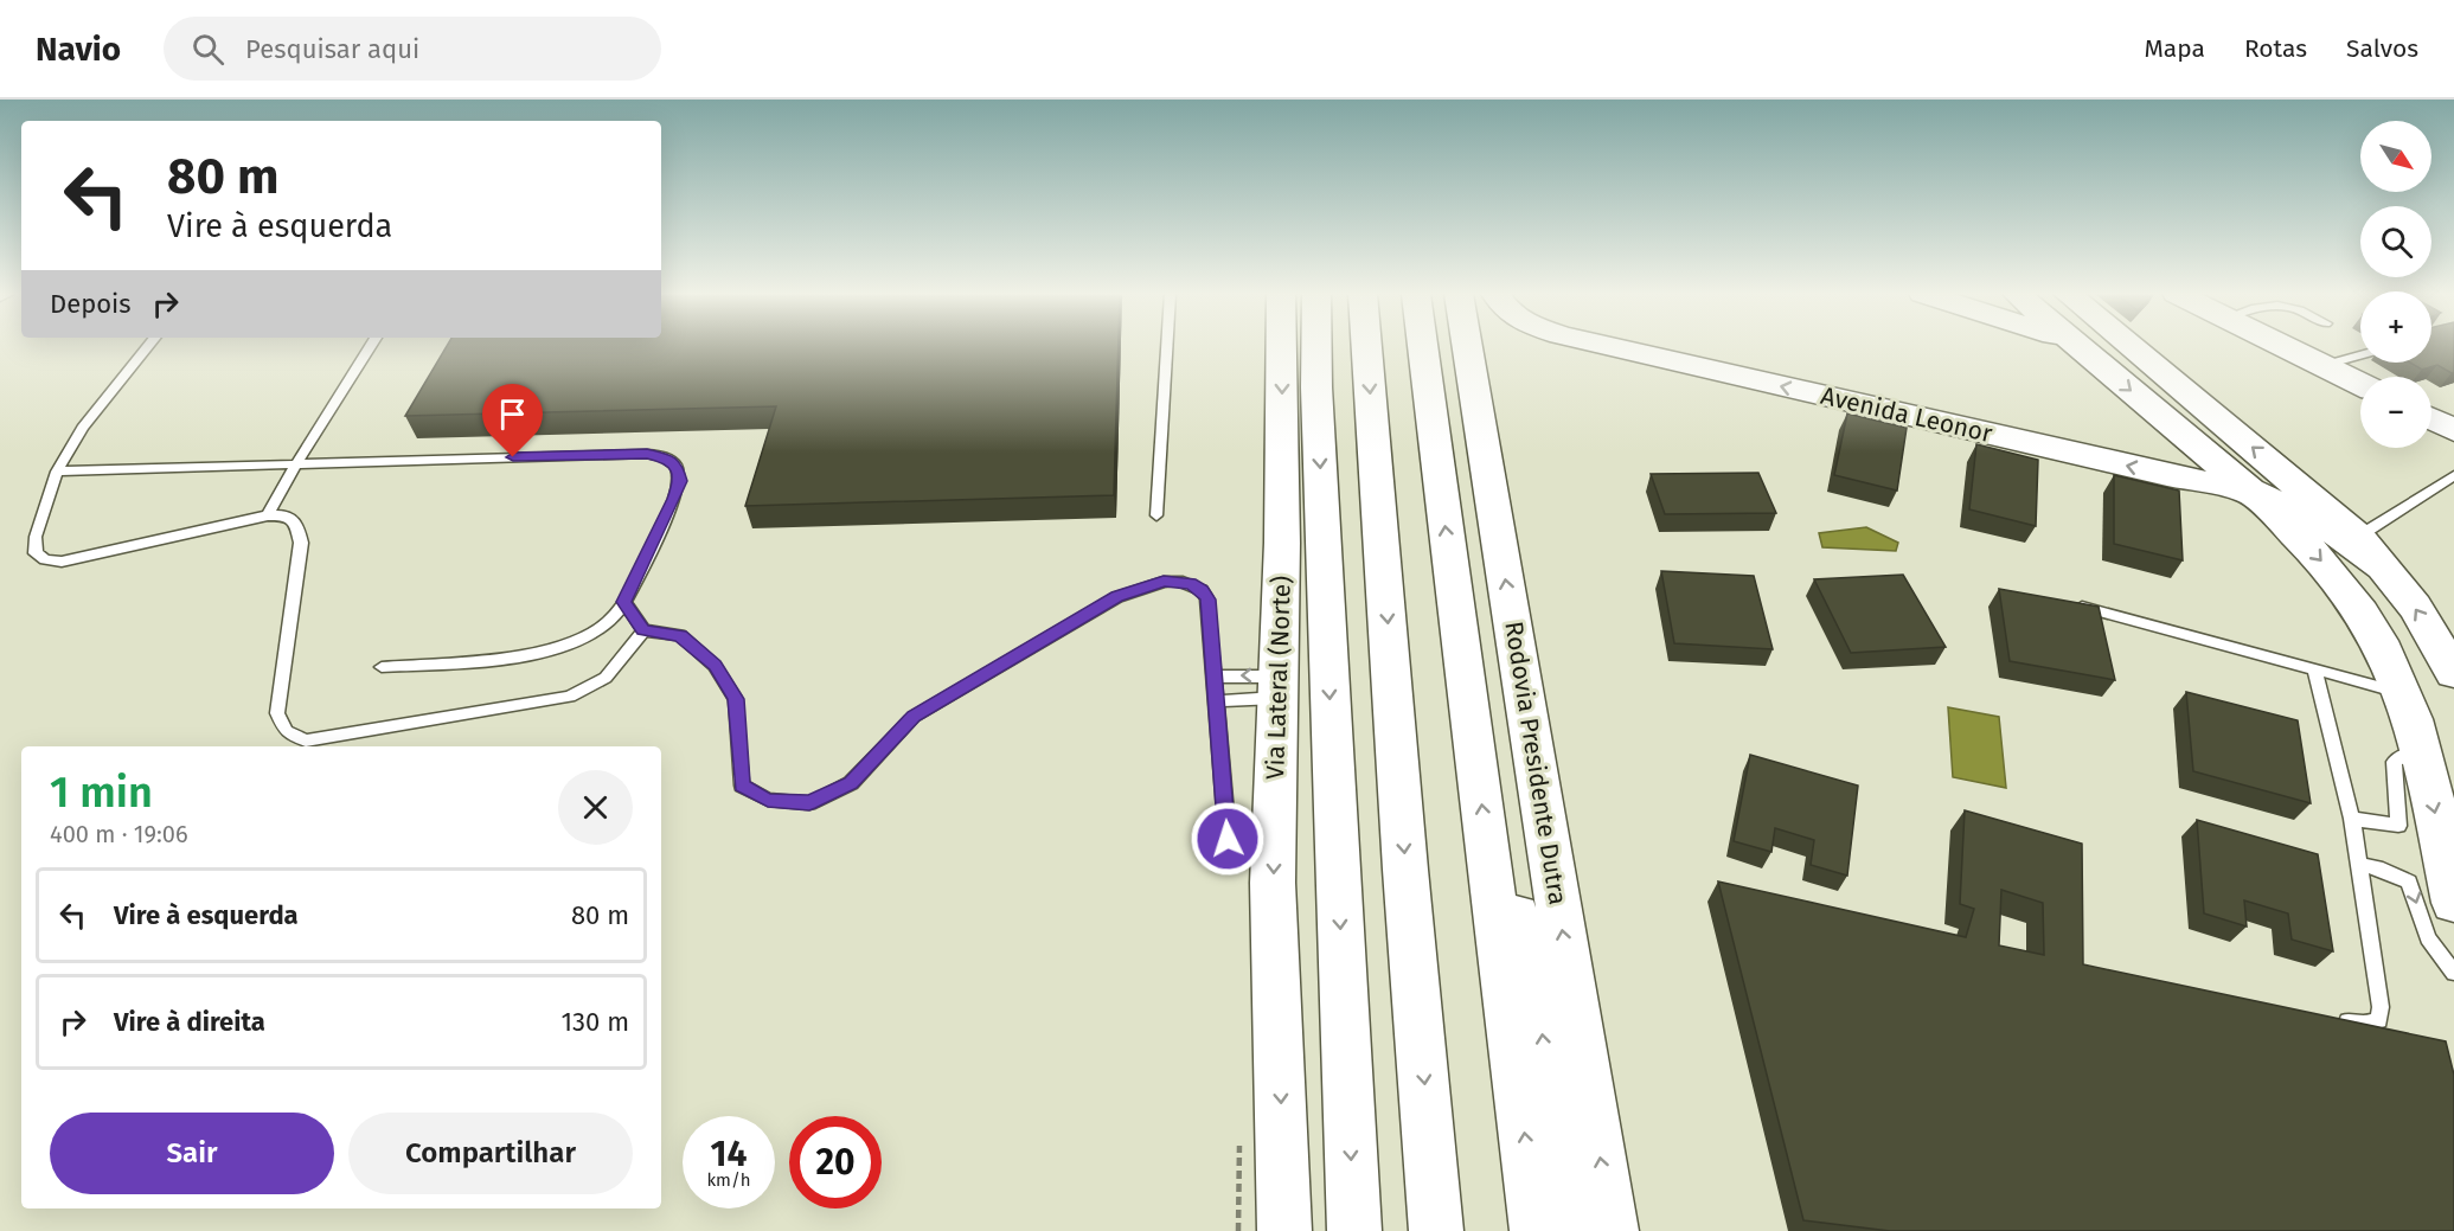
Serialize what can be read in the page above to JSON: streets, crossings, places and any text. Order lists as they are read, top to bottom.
{
  "streets": {
    "main road": ["Avenida Leonor", "Via Lateral (Norte)", "Rodovia Presidente Dutra"]
  },
  "one_way": ["Avenida Leonor"],
  "north": "bottom right",
  "page": {
    "header": "Navio",
    "search": "Pesquisar aqui",
    "nav": ["Mapa", "Rotas", "Salvos"],
    "map_buttons": ["+", "−"],
    "turn": ["80 m", "Vire à esquerda"],
    "then": "Depois",
    "heading": ["1 min", "400 m · 19:06"],
    "list": [
      {
        "name": "Vire à esquerda",
        "value": "80 m"
      },
      {
        "name": "Vire à direita",
        "value": "130 m"
      }
    ],
    "buttons": ["Sair", "Compartilhar"],
    "speed": "14 km/h",
    "limit": "20"
  }
}
